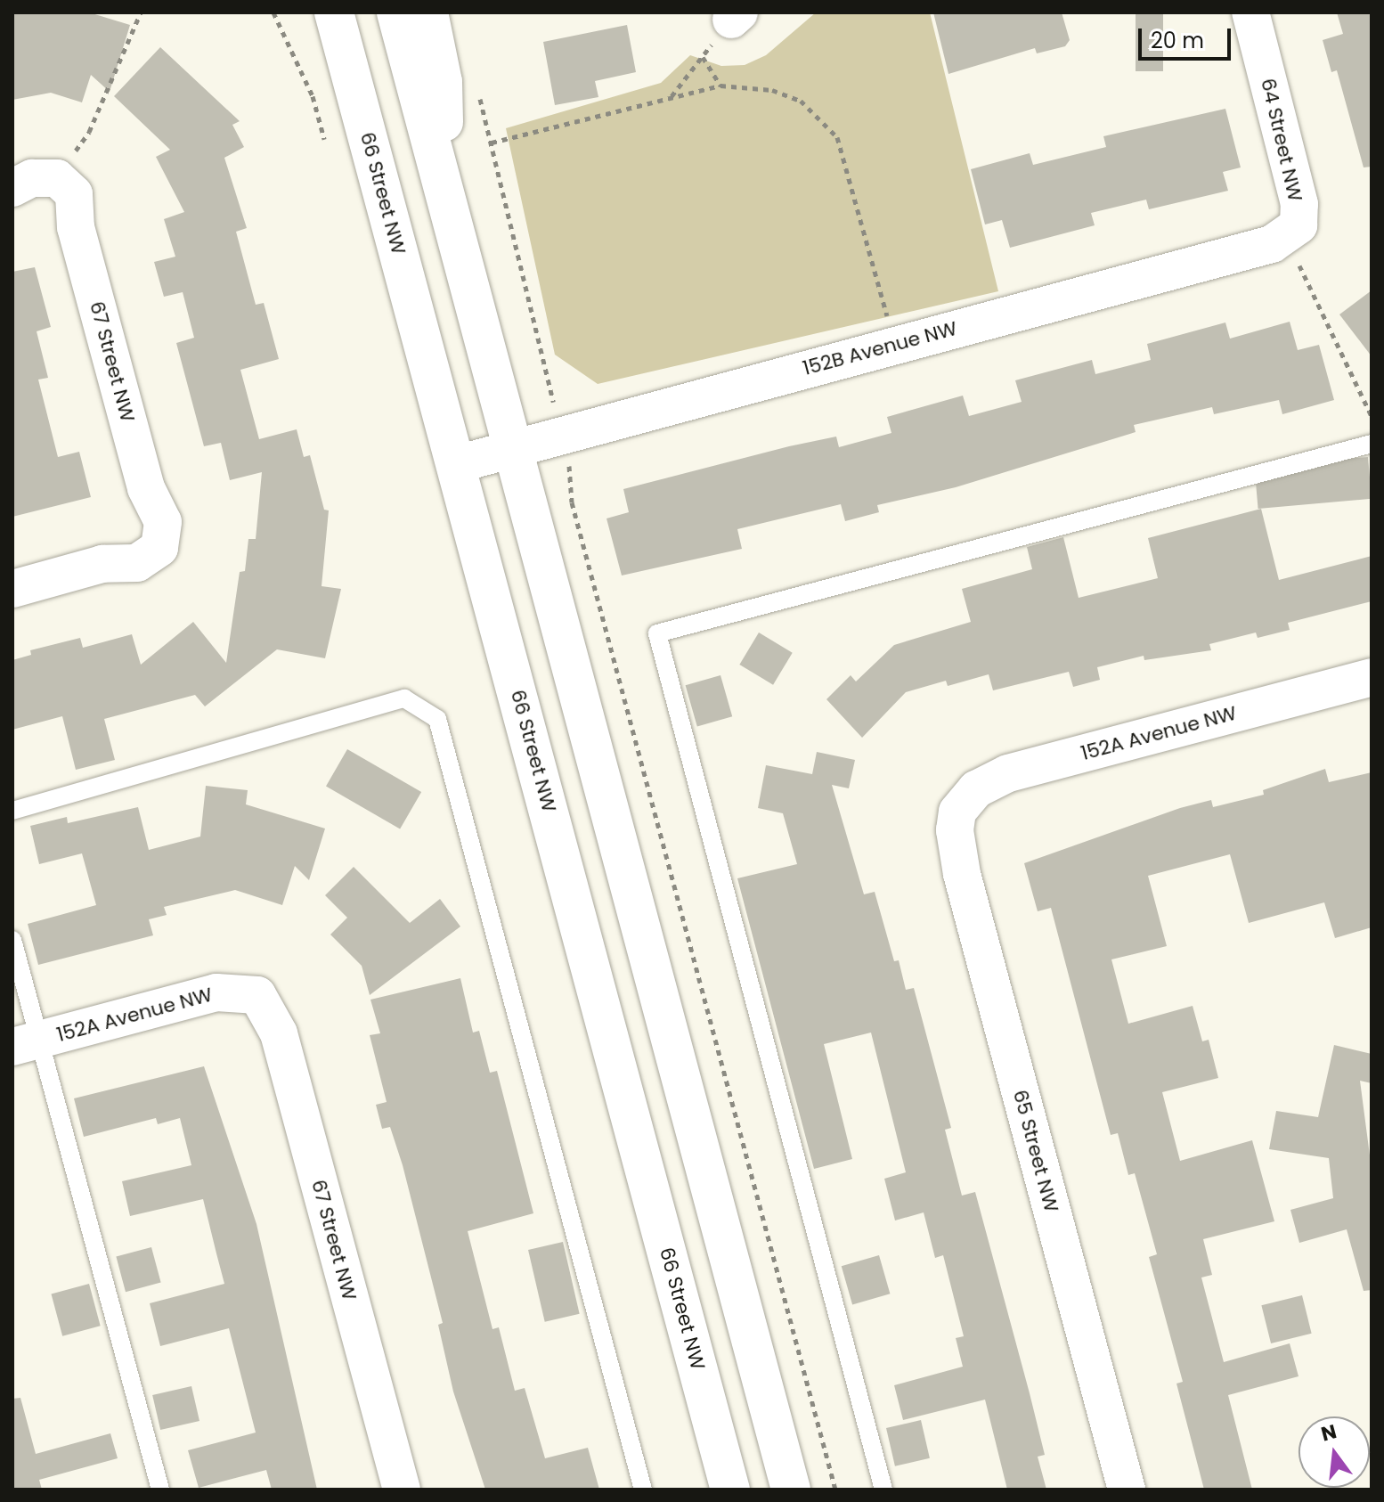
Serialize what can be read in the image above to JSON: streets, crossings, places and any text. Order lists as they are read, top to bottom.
{
  "streets": {
    "main road": ["66 Street NW"],
    "street": [
      "64 Street NW",
      "152B Avenue NW",
      "67 Street NW",
      "152A Avenue NW",
      "65 Street NW"
    ]
  },
  "crossings": [
    ["64 Street NW", "152B Avenue NW"],
    ["66 Street NW", "152B Avenue NW"],
    ["67 Street NW", "152A Avenue NW"],
    ["152A Avenue NW", "65 Street NW"]
  ],
  "scale_bar": "20 m",
  "north": "top"
}
